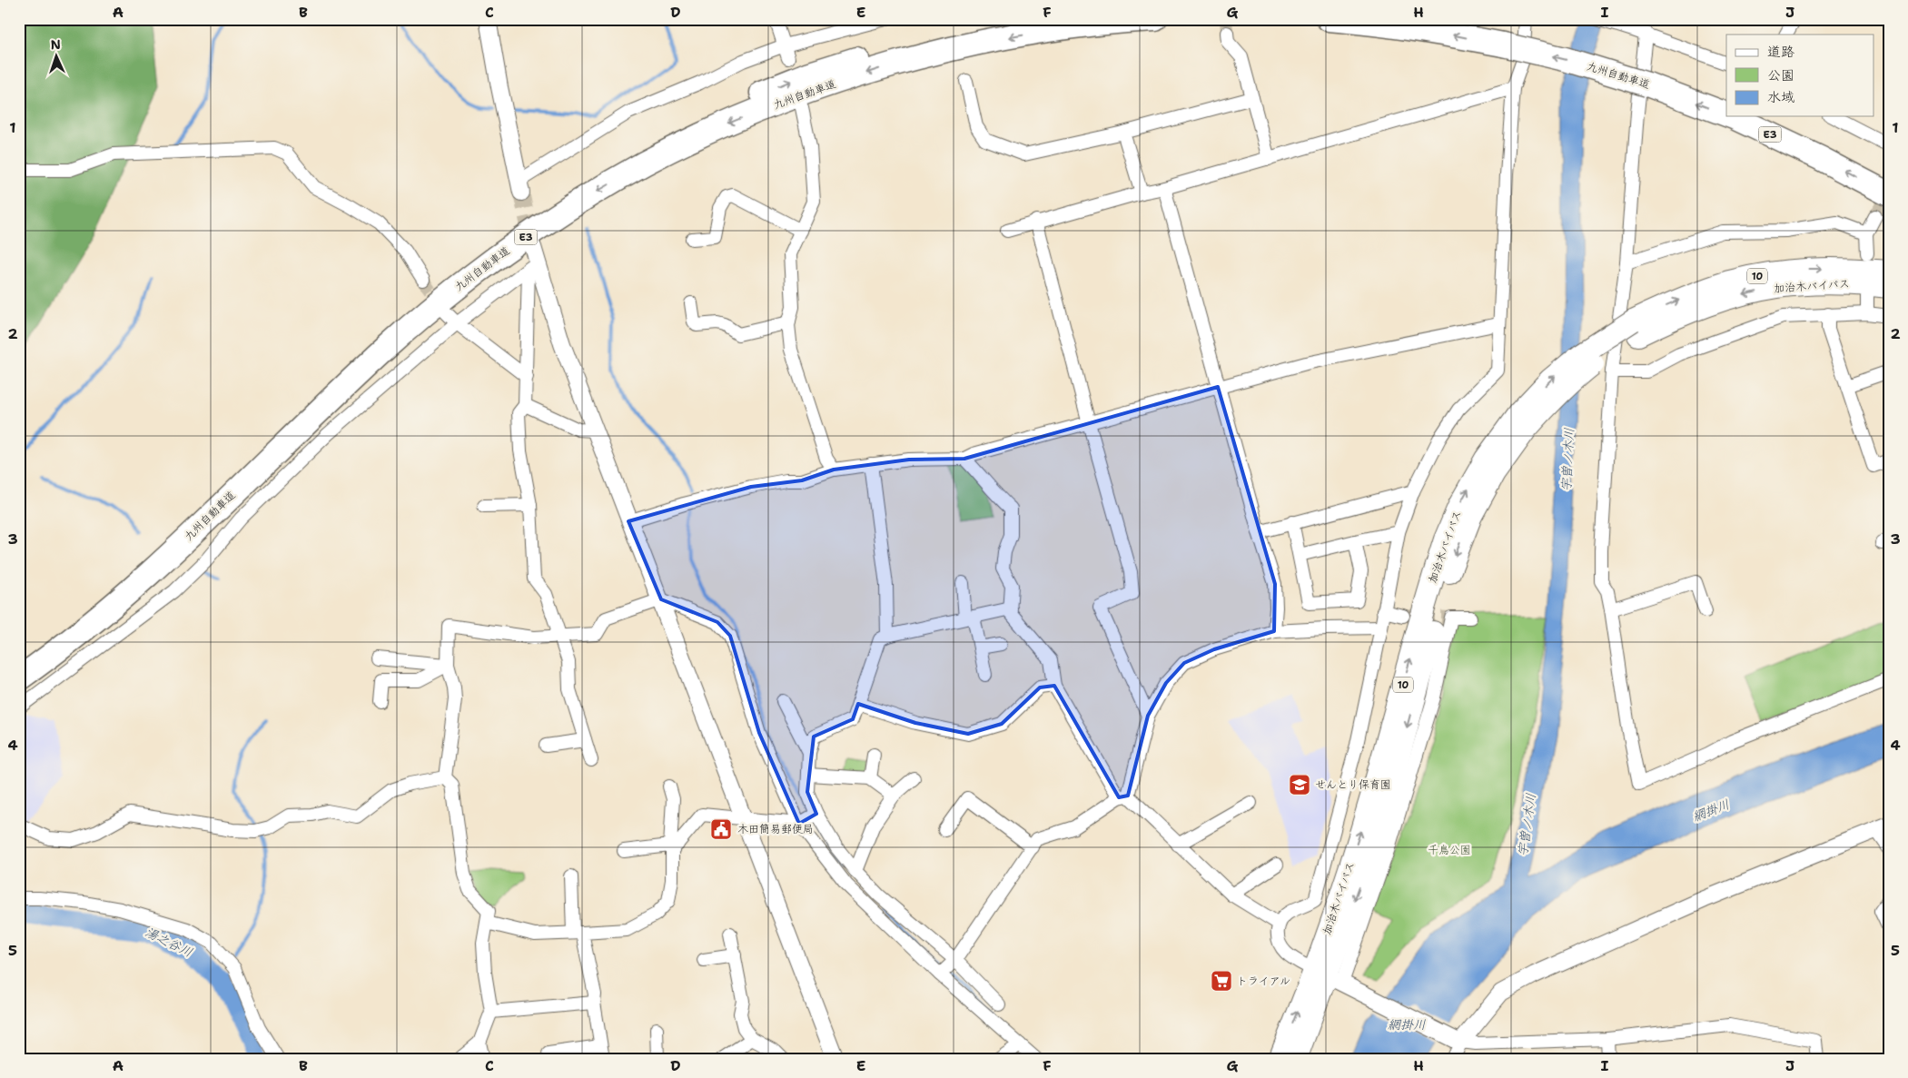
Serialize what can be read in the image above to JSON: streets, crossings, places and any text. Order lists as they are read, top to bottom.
{
  "streets": {
    "highway": [
      "九州自動車道",
      "E3",
      "10",
      "加治木バイパス"
    ]
  },
  "water": ["宇曽ノ木川", "網掛川", "湯之谷川"],
  "parks": ["千鳥公園"],
  "places": {
    "school or university": ["せんとり保育園"],
    "public building": ["木田簡易郵便局"],
    "supermarket": ["トライアル"]
  },
  "legend": ["道路", "公園", "水域"],
  "north": "top",
  "grid": {
    "columns": [
      "A",
      "B",
      "C",
      "D",
      "E",
      "F",
      "G",
      "H",
      "I",
      "J"
    ],
    "rows": [
      "1",
      "2",
      "3",
      "4",
      "5"
    ]
  }
}
